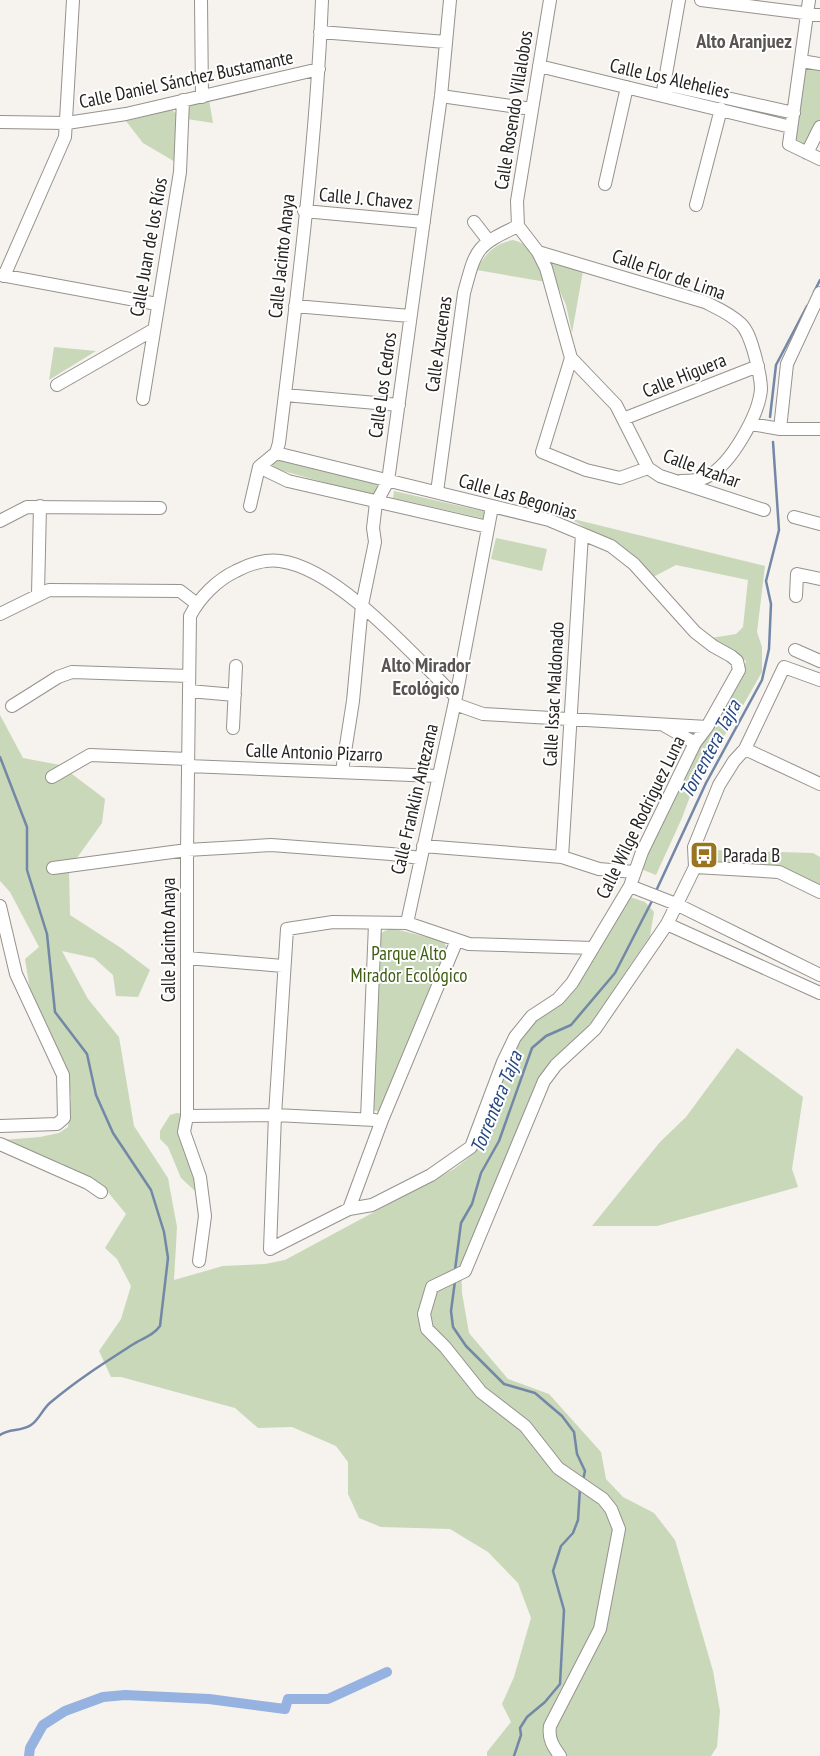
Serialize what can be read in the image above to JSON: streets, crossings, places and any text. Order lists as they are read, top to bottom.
{
  "streets": {
    "street": [
      "Calle Los Alehelies",
      "Calle Daniel Sánchez Bustamante",
      "Calle Rosendo Villalobos",
      "Calle J. Chavez",
      "Calle Juan de los Ríos",
      "Calle Jacinto Anaya",
      "Calle Flor de Lima",
      "Calle Azucenas",
      "Calle Higuera",
      "Calle Los Cedros",
      "Calle Azahar",
      "Calle Las Begonias",
      "Calle Issac Maldonado",
      "Calle Antonio Pizarro",
      "Calle Franklin Antezana",
      "Calle Wilge Rodriguez Luna"
    ]
  },
  "crossings": [
    ["Calle Los Alehelies", "Calle Rosendo Villalobos"],
    ["Calle Daniel Sánchez Bustamante", "Calle Juan de los Ríos"],
    ["Calle Daniel Sánchez Bustamante", "Calle Jacinto Anaya"],
    ["Calle Rosendo Villalobos", "Calle Azucenas"],
    ["Calle J. Chavez", "Calle Jacinto Anaya"],
    ["Calle J. Chavez", "Calle Los Cedros"],
    ["Calle Jacinto Anaya", "Calle Las Begonias"],
    ["Calle Jacinto Anaya", "Calle Antonio Pizarro"],
    ["Calle Flor de Lima", "Calle Higuera"],
    ["Calle Flor de Lima", "Calle Azahar"],
    ["Calle Azucenas", "Calle Las Begonias"],
    ["Calle Los Cedros", "Calle Las Begonias"],
    ["Calle Los Cedros", "Calle Antonio Pizarro"],
    ["Calle Las Begonias", "Calle Issac Maldonado"],
    ["Calle Las Begonias", "Calle Franklin Antezana"],
    ["Calle Las Begonias", "Calle Wilge Rodriguez Luna"],
    ["Calle Antonio Pizarro", "Calle Franklin Antezana"]
  ],
  "districts": ["Alto Aranjuez", "Alto Mirador Ecológico"],
  "water": ["Torrentera Tajra"],
  "parks": ["Parque Alto Mirador Ecológico"],
  "places": {
    "bus stop": ["Parada B"]
  }
}
